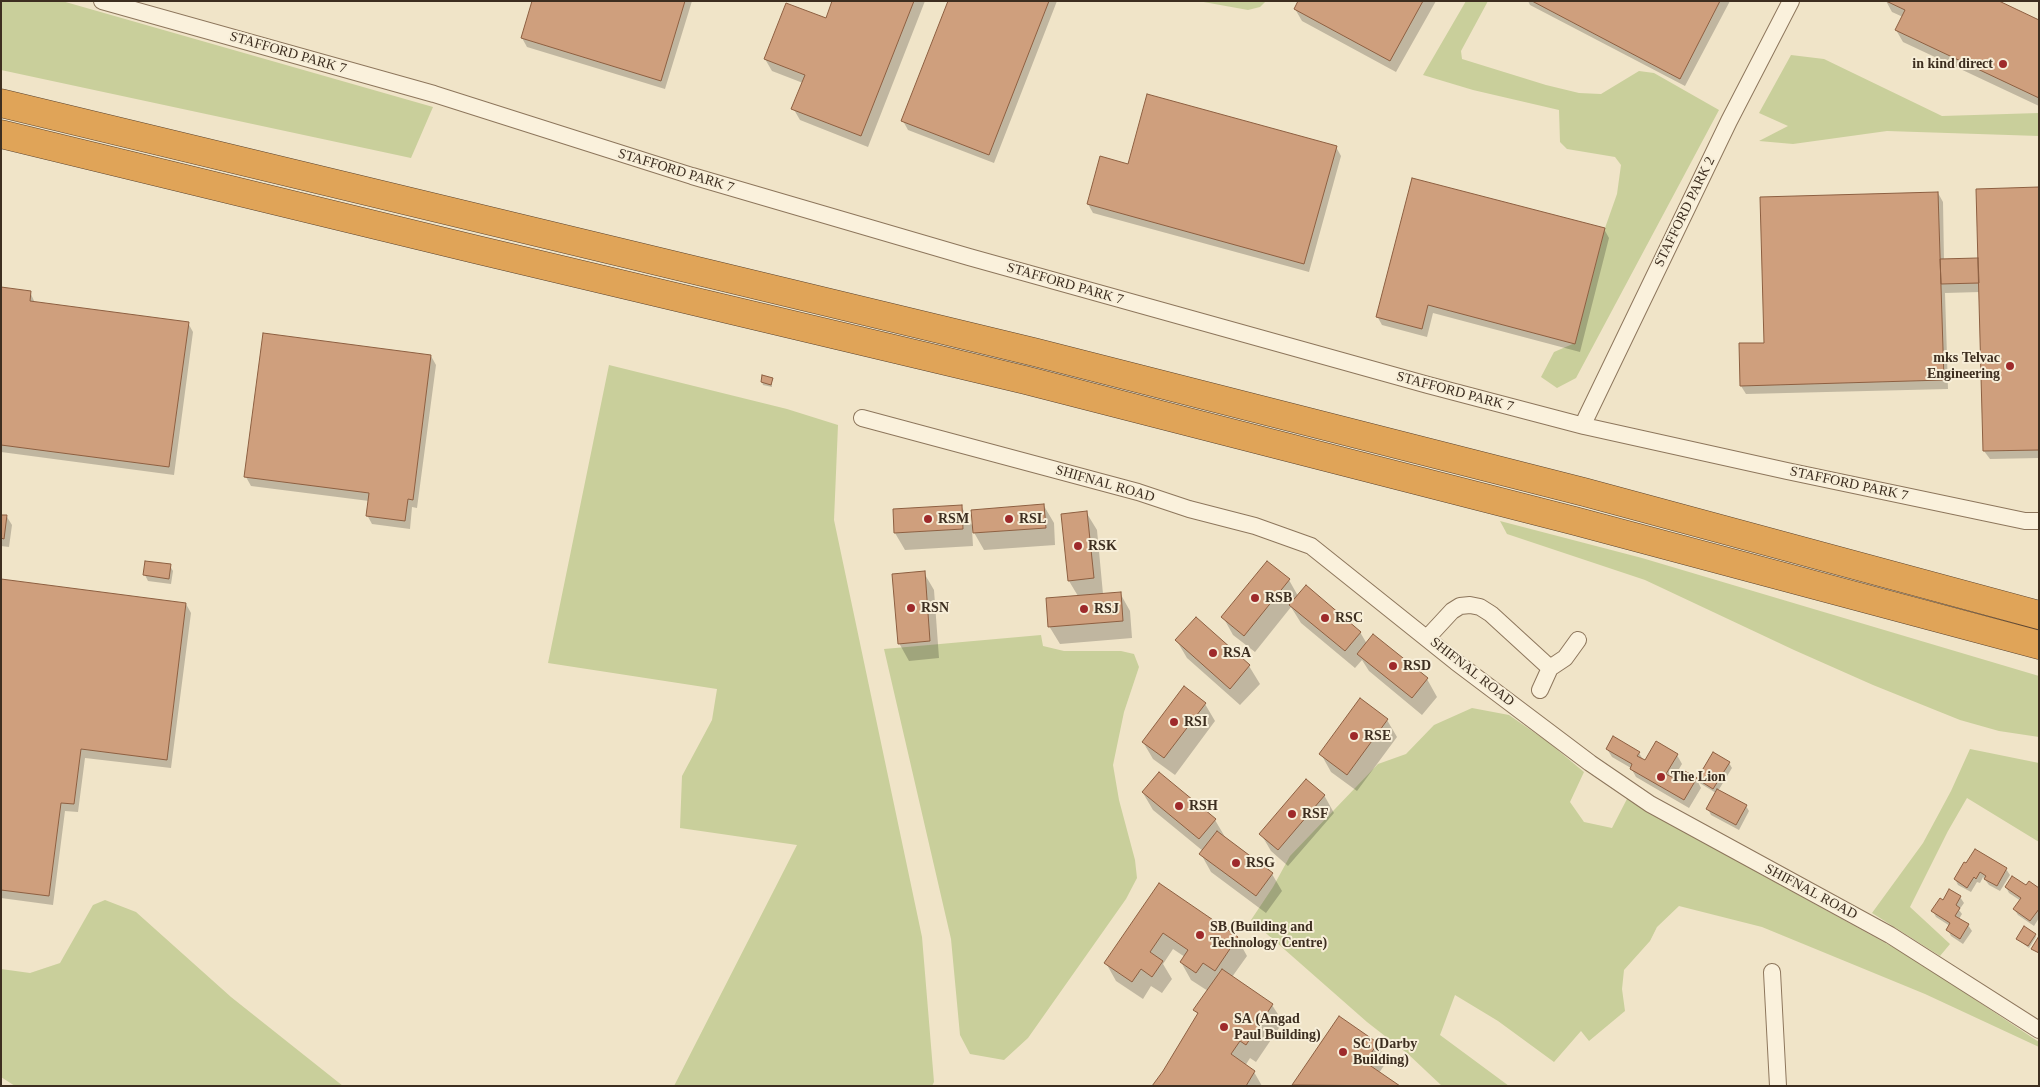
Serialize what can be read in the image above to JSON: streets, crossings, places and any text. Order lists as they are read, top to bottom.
{
  "streets": {
    "street": ["STAFFORD PARK 7", "STAFFORD PARK 2", "SHIFNAL ROAD"]
  },
  "crossings": [
    ["STAFFORD PARK 7", "STAFFORD PARK 2"]
  ],
  "places": [
    "in kind direct",
    "mks Telvac Engineering",
    "RSM",
    "RSL",
    "RSK",
    "RSB",
    "RSN",
    "RSJ",
    "RSC",
    "RSA",
    "RSD",
    "RSI",
    "RSE",
    "The Lion",
    "RSH",
    "RSF",
    "RSG",
    "SB (Building and Technology Centre)",
    "SA (Angad Paul Building)",
    "SC (Darby Building)"
  ]
}
